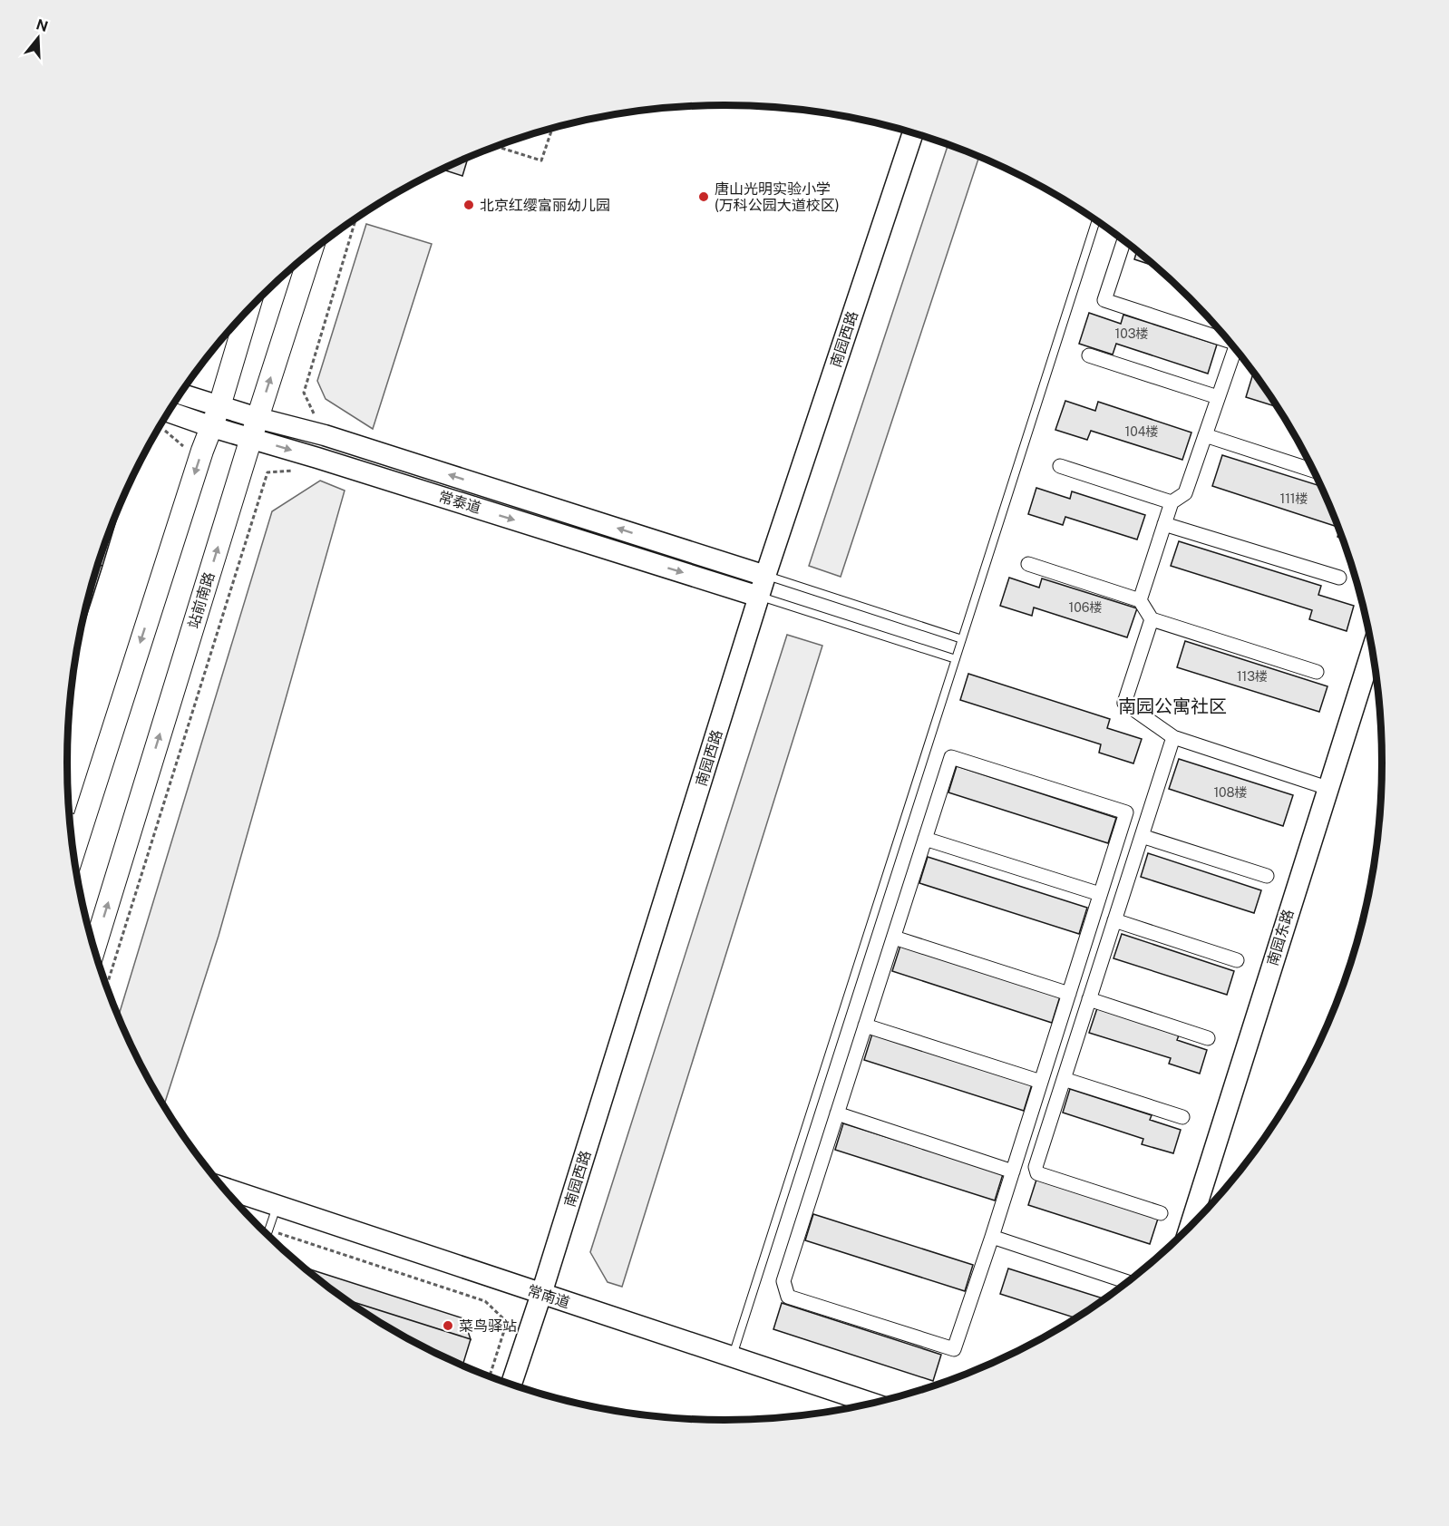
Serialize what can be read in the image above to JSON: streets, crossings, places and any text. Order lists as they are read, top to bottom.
{
  "streets": {
    "main road": ["站前南路"],
    "street": [
      "南园西路",
      "常泰道",
      "南园东路",
      "常南道"
    ]
  },
  "crossings": [
    ["南园西路", "常泰道"],
    ["南园西路", "常南道"],
    ["常泰道", "站前南路"]
  ],
  "districts": ["南园公寓社区"],
  "places": ["唐山光明实验小学 (万科公园大道校区)", "北京红缨富丽幼儿园", "菜鸟驿站"],
  "house_numbers": [
    "103楼",
    "104楼",
    "111楼",
    "106楼",
    "113楼",
    "108楼"
  ],
  "north": "top"
}
